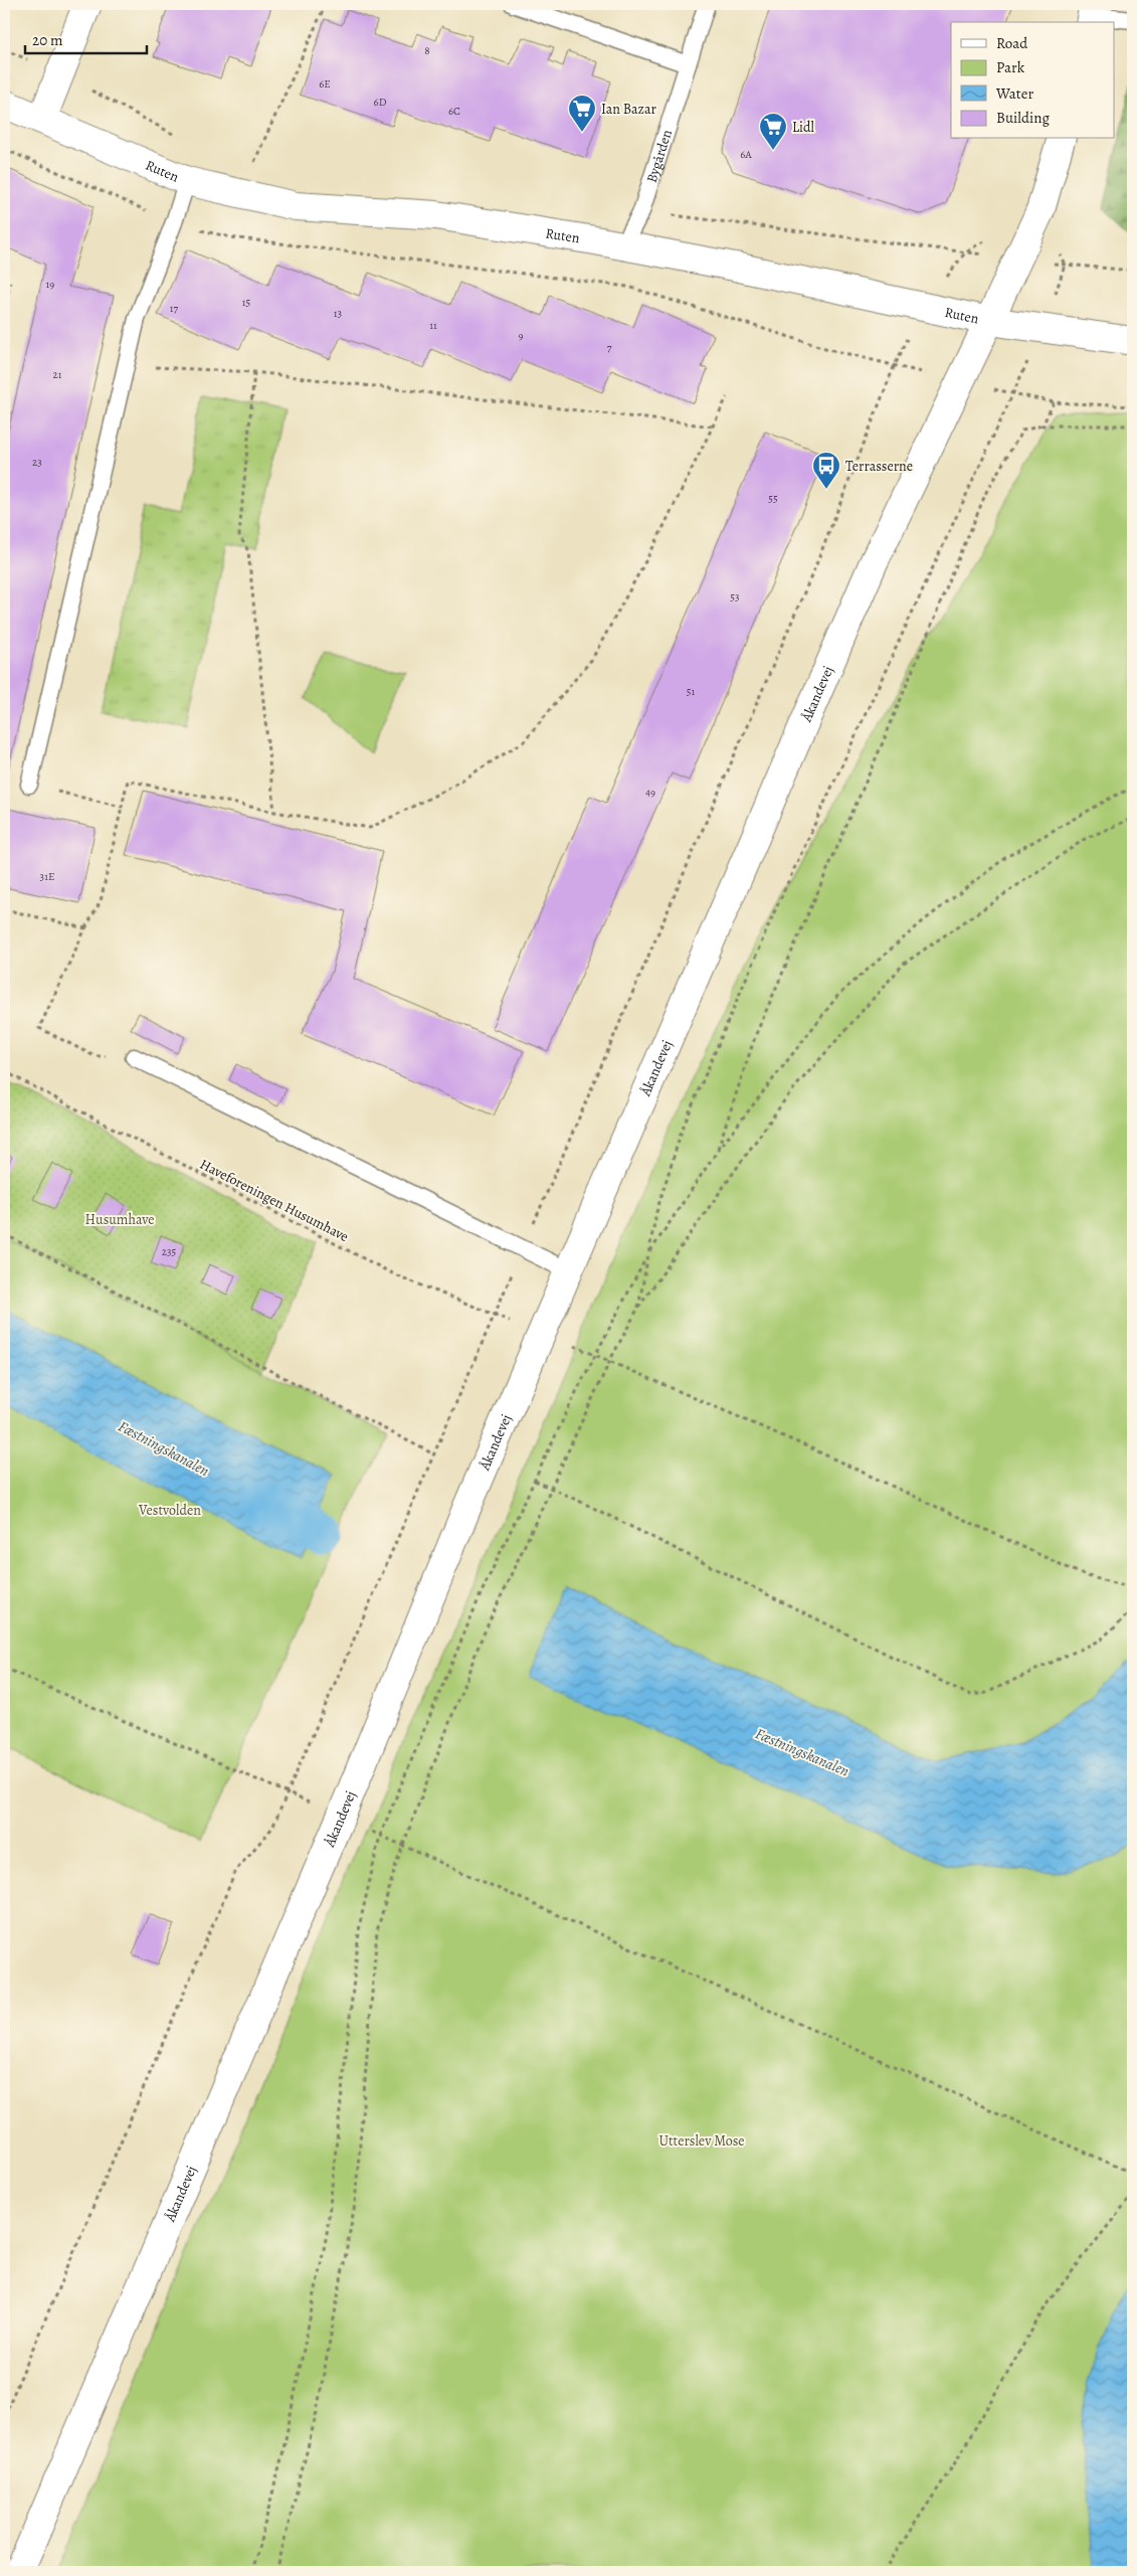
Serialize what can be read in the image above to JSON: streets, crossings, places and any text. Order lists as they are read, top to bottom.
{
  "streets": {
    "street": ["Ruten", "Åkandevej"],
    "lane": ["Bygården"],
    "path": ["Haveforeningen Husumhave"]
  },
  "crossings": [
    ["Bygården", "Ruten"],
    ["Ruten", "Åkandevej"],
    ["Åkandevej", "Haveforeningen Husumhave"]
  ],
  "water": ["Fæstningskanalen"],
  "parks": ["Husumhave", "Vestvolden", "Utterslev Mose"],
  "places": {
    "supermarket": ["Ian Bazar", "Lidl"],
    "bus stop": ["Terrasserne"]
  },
  "house_numbers": [
    "8",
    "6E",
    "6D",
    "6C",
    "6A",
    "19",
    "15",
    "17",
    "13",
    "11",
    "9",
    "7",
    "21",
    "23",
    "55",
    "53",
    "51",
    "49",
    "31E",
    "235"
  ],
  "legend": [
    "Road",
    "Park",
    "Water",
    "Building"
  ],
  "scale_bar": "20 m"
}
